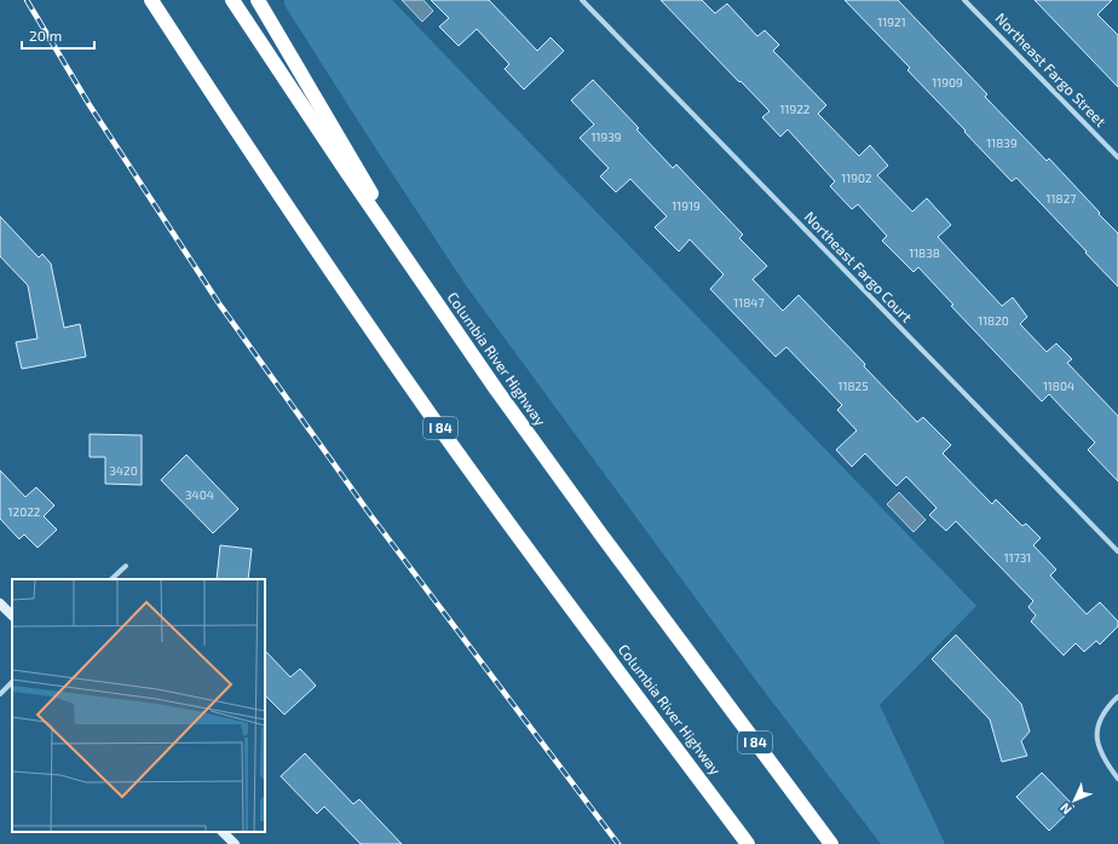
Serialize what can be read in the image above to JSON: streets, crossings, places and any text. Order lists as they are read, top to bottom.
{
  "streets": {
    "highway": ["Columbia River Highway", "I 84"],
    "street": ["Northeast Fargo Street", "Northeast Fargo Court"]
  },
  "house_numbers": [
    "11921",
    "11909",
    "11922",
    "11939",
    "11839",
    "11902",
    "11827",
    "11919",
    "11838",
    "11847",
    "11820",
    "11825",
    "11804",
    "3420",
    "3404",
    "12022",
    "11731"
  ],
  "scale_bar": "20 m",
  "north": "bottom left"
}
